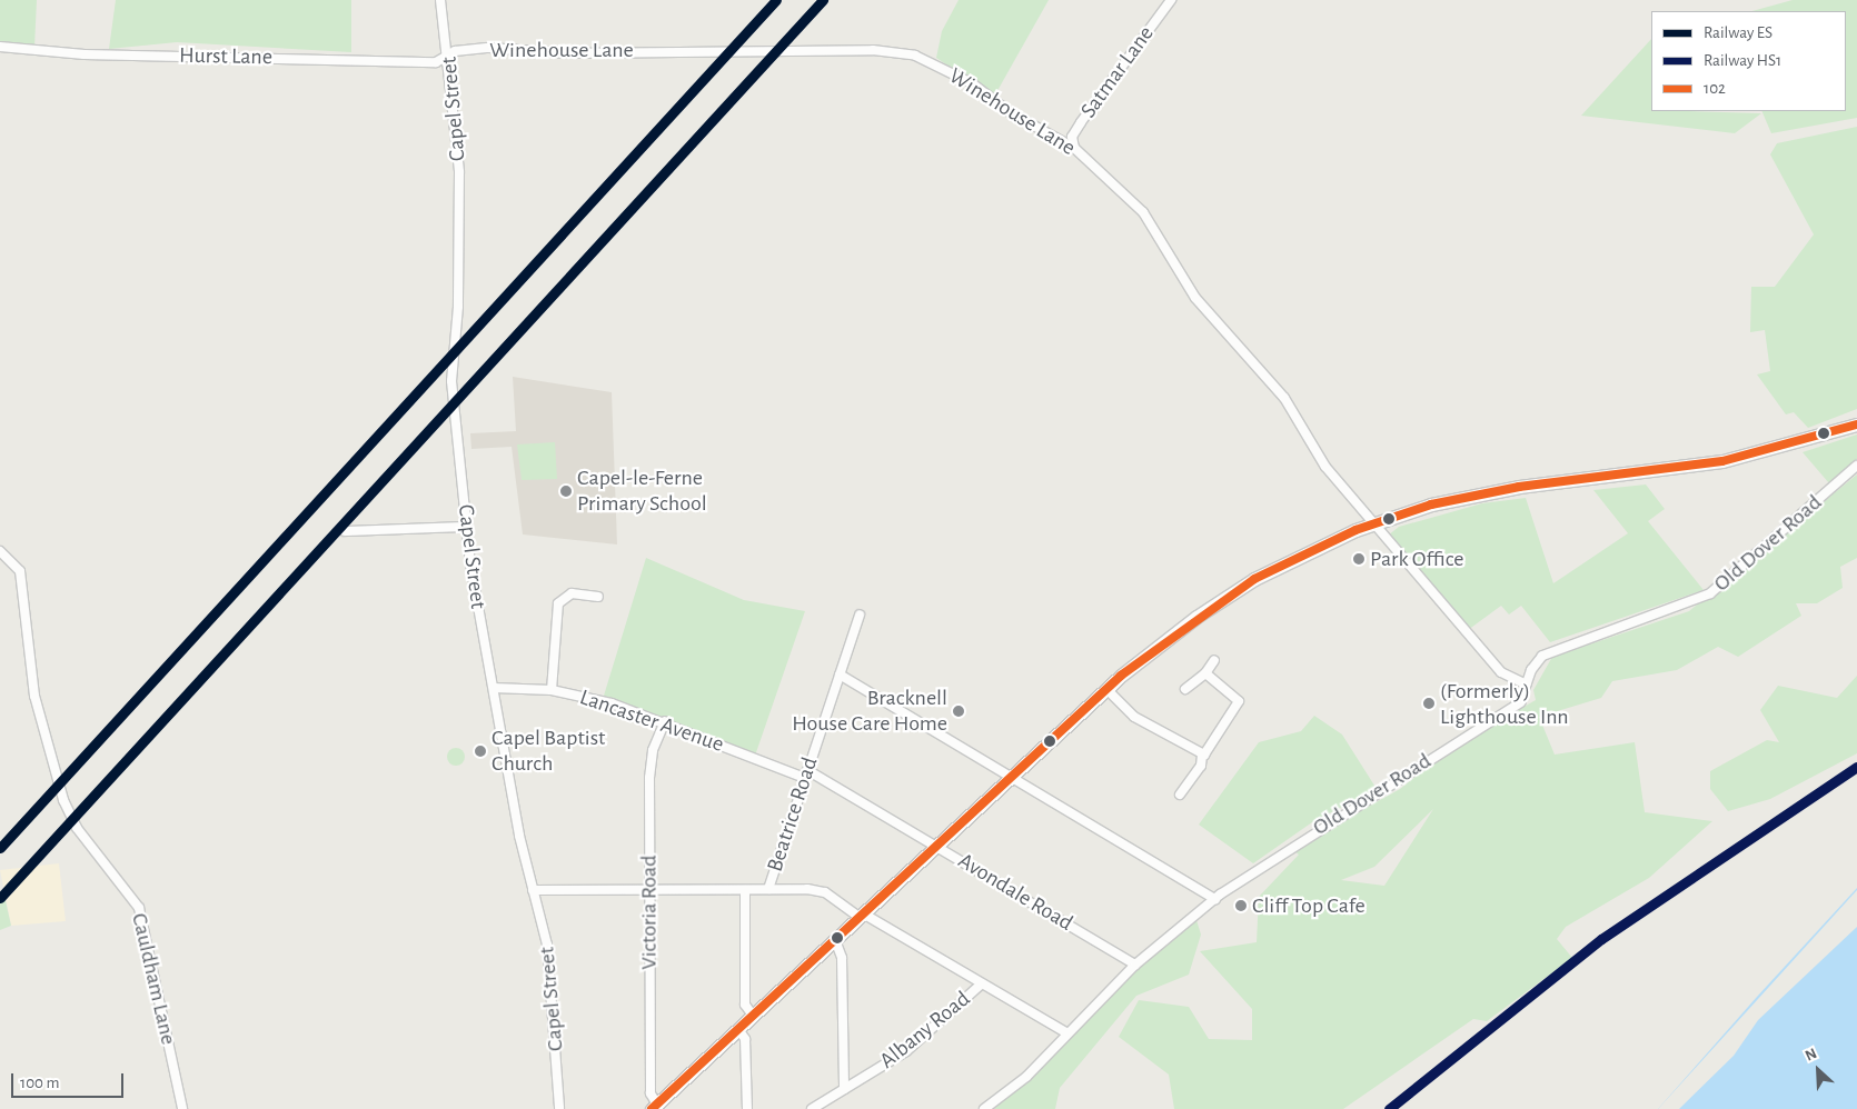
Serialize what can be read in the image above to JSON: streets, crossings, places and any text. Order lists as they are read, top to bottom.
{
  "streets": {
    "street": [
      "Winehouse Lane",
      "Hurst Lane",
      "Satmar Lane",
      "Capel Street",
      "Old Dover Road",
      "Lancaster Avenue",
      "Beatrice Road",
      "Avondale Road",
      "Victoria Road",
      "Cauldham Lane",
      "Albany Road"
    ]
  },
  "crossings": [
    ["Winehouse Lane", "Hurst Lane"],
    ["Winehouse Lane", "Satmar Lane"],
    ["Winehouse Lane", "Capel Street"],
    ["Winehouse Lane", "Old Dover Road"],
    ["Hurst Lane", "Capel Street"],
    ["Capel Street", "Lancaster Avenue"],
    ["Old Dover Road", "Avondale Road"],
    ["Lancaster Avenue", "Beatrice Road"],
    ["Lancaster Avenue", "Avondale Road"],
    ["Lancaster Avenue", "Victoria Road"],
    ["Beatrice Road", "Avondale Road"]
  ],
  "places": [
    "Capel-le-Ferne Primary School",
    "Park Office",
    "(Formerly) Lighthouse Inn",
    "Bracknell House Care Home",
    "Capel Baptist Church",
    "Cliff Top Cafe"
  ],
  "lines": ["rail line ES", "transit line 102", "rail line HS1"],
  "legend": ["Railway ES", "Railway HS1", "102"],
  "scale_bar": "100 m",
  "north": "top left"
}
